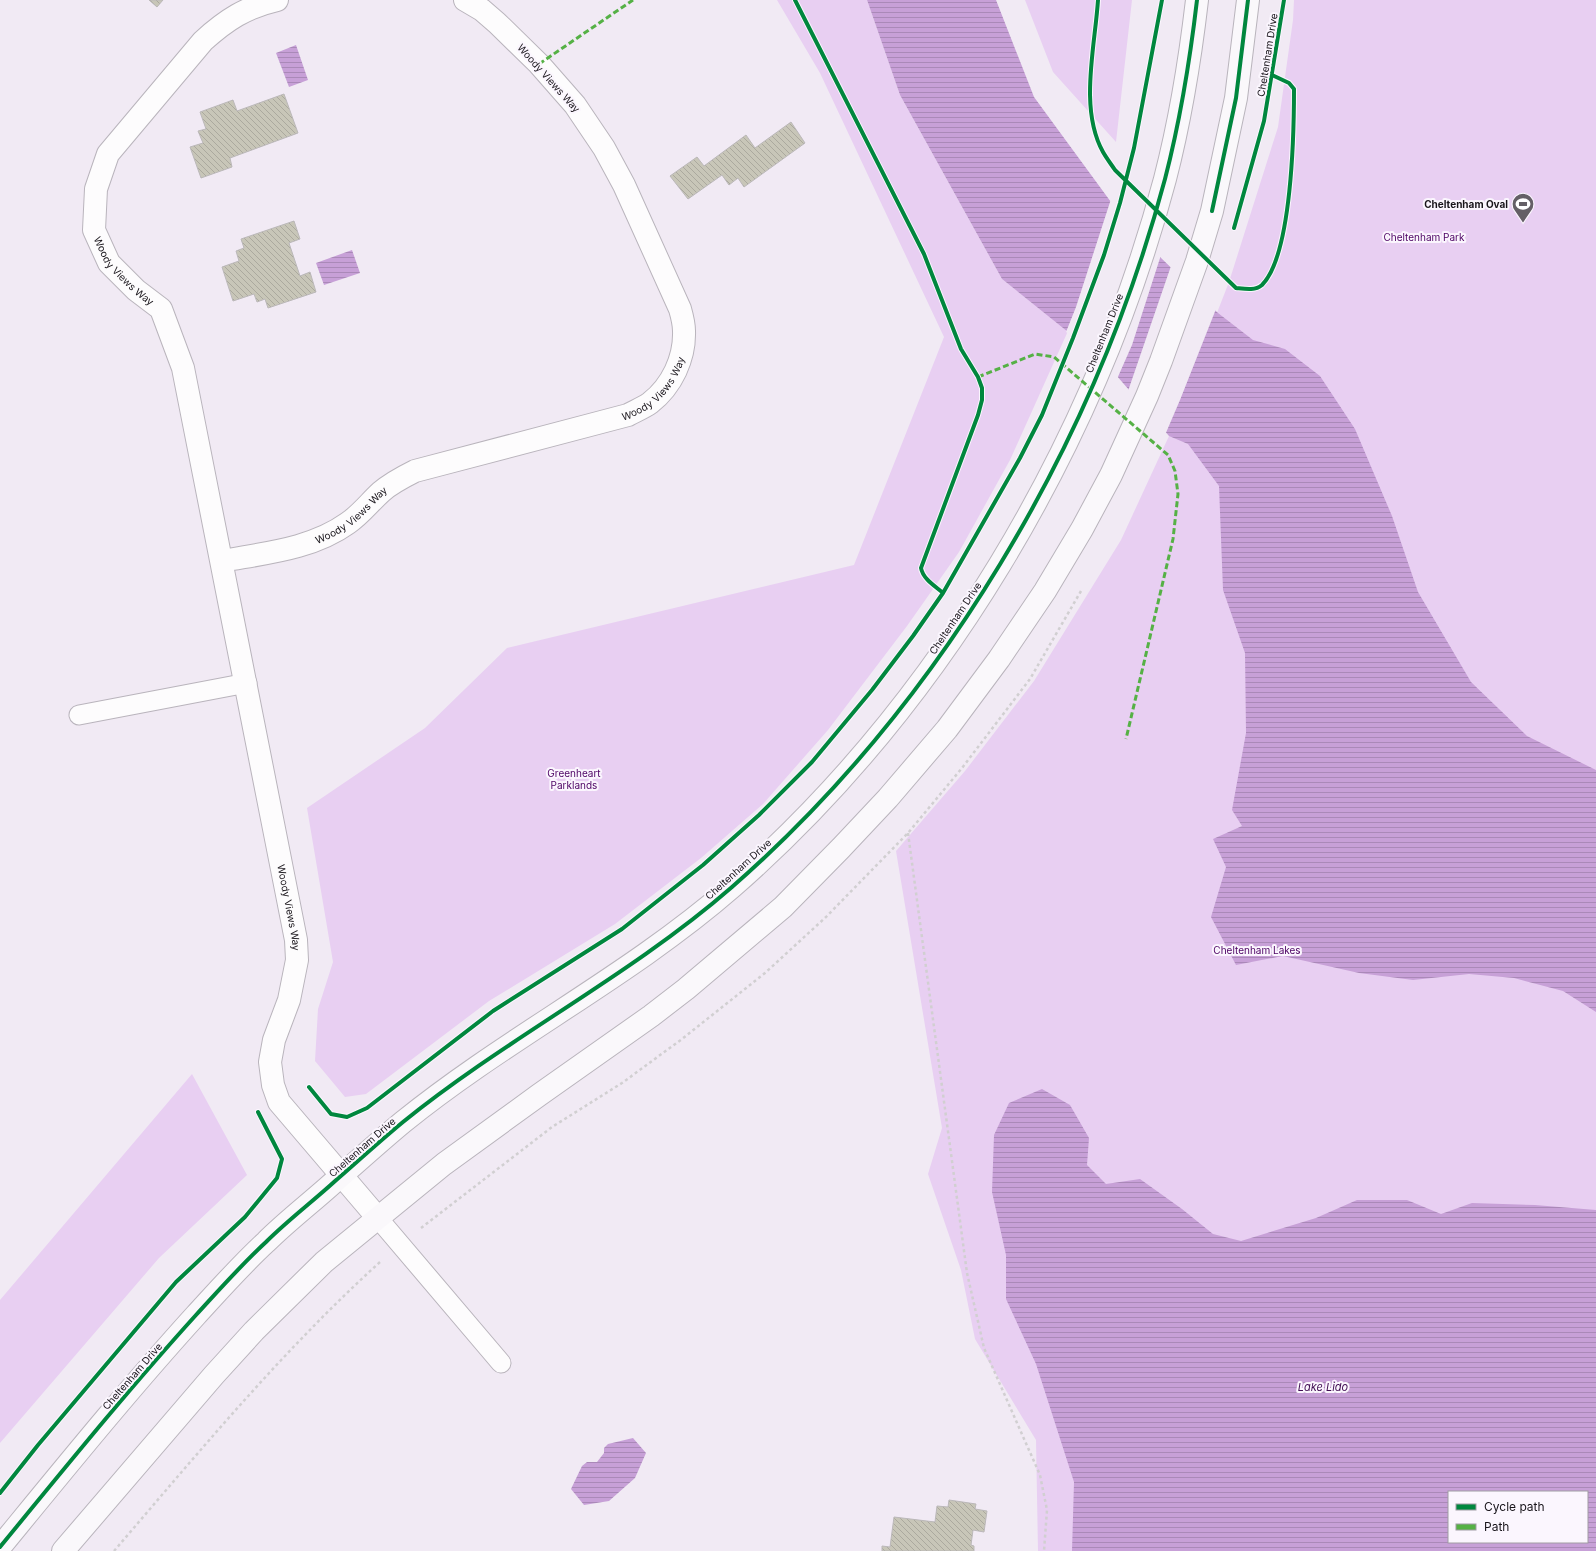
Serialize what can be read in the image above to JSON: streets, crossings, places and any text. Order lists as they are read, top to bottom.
{
  "streets": {
    "main road": ["Cheltenham Drive"],
    "street": ["Woody Views Way"]
  },
  "crossings": [
    ["Cheltenham Drive", "Woody Views Way"]
  ],
  "water": ["Lake Lido"],
  "parks": ["Cheltenham Park", "Greenheart Parklands", "Cheltenham Lakes"],
  "places": {
    "sports": ["Cheltenham Oval"]
  },
  "legend": ["Cycle path", "Path"]
}
